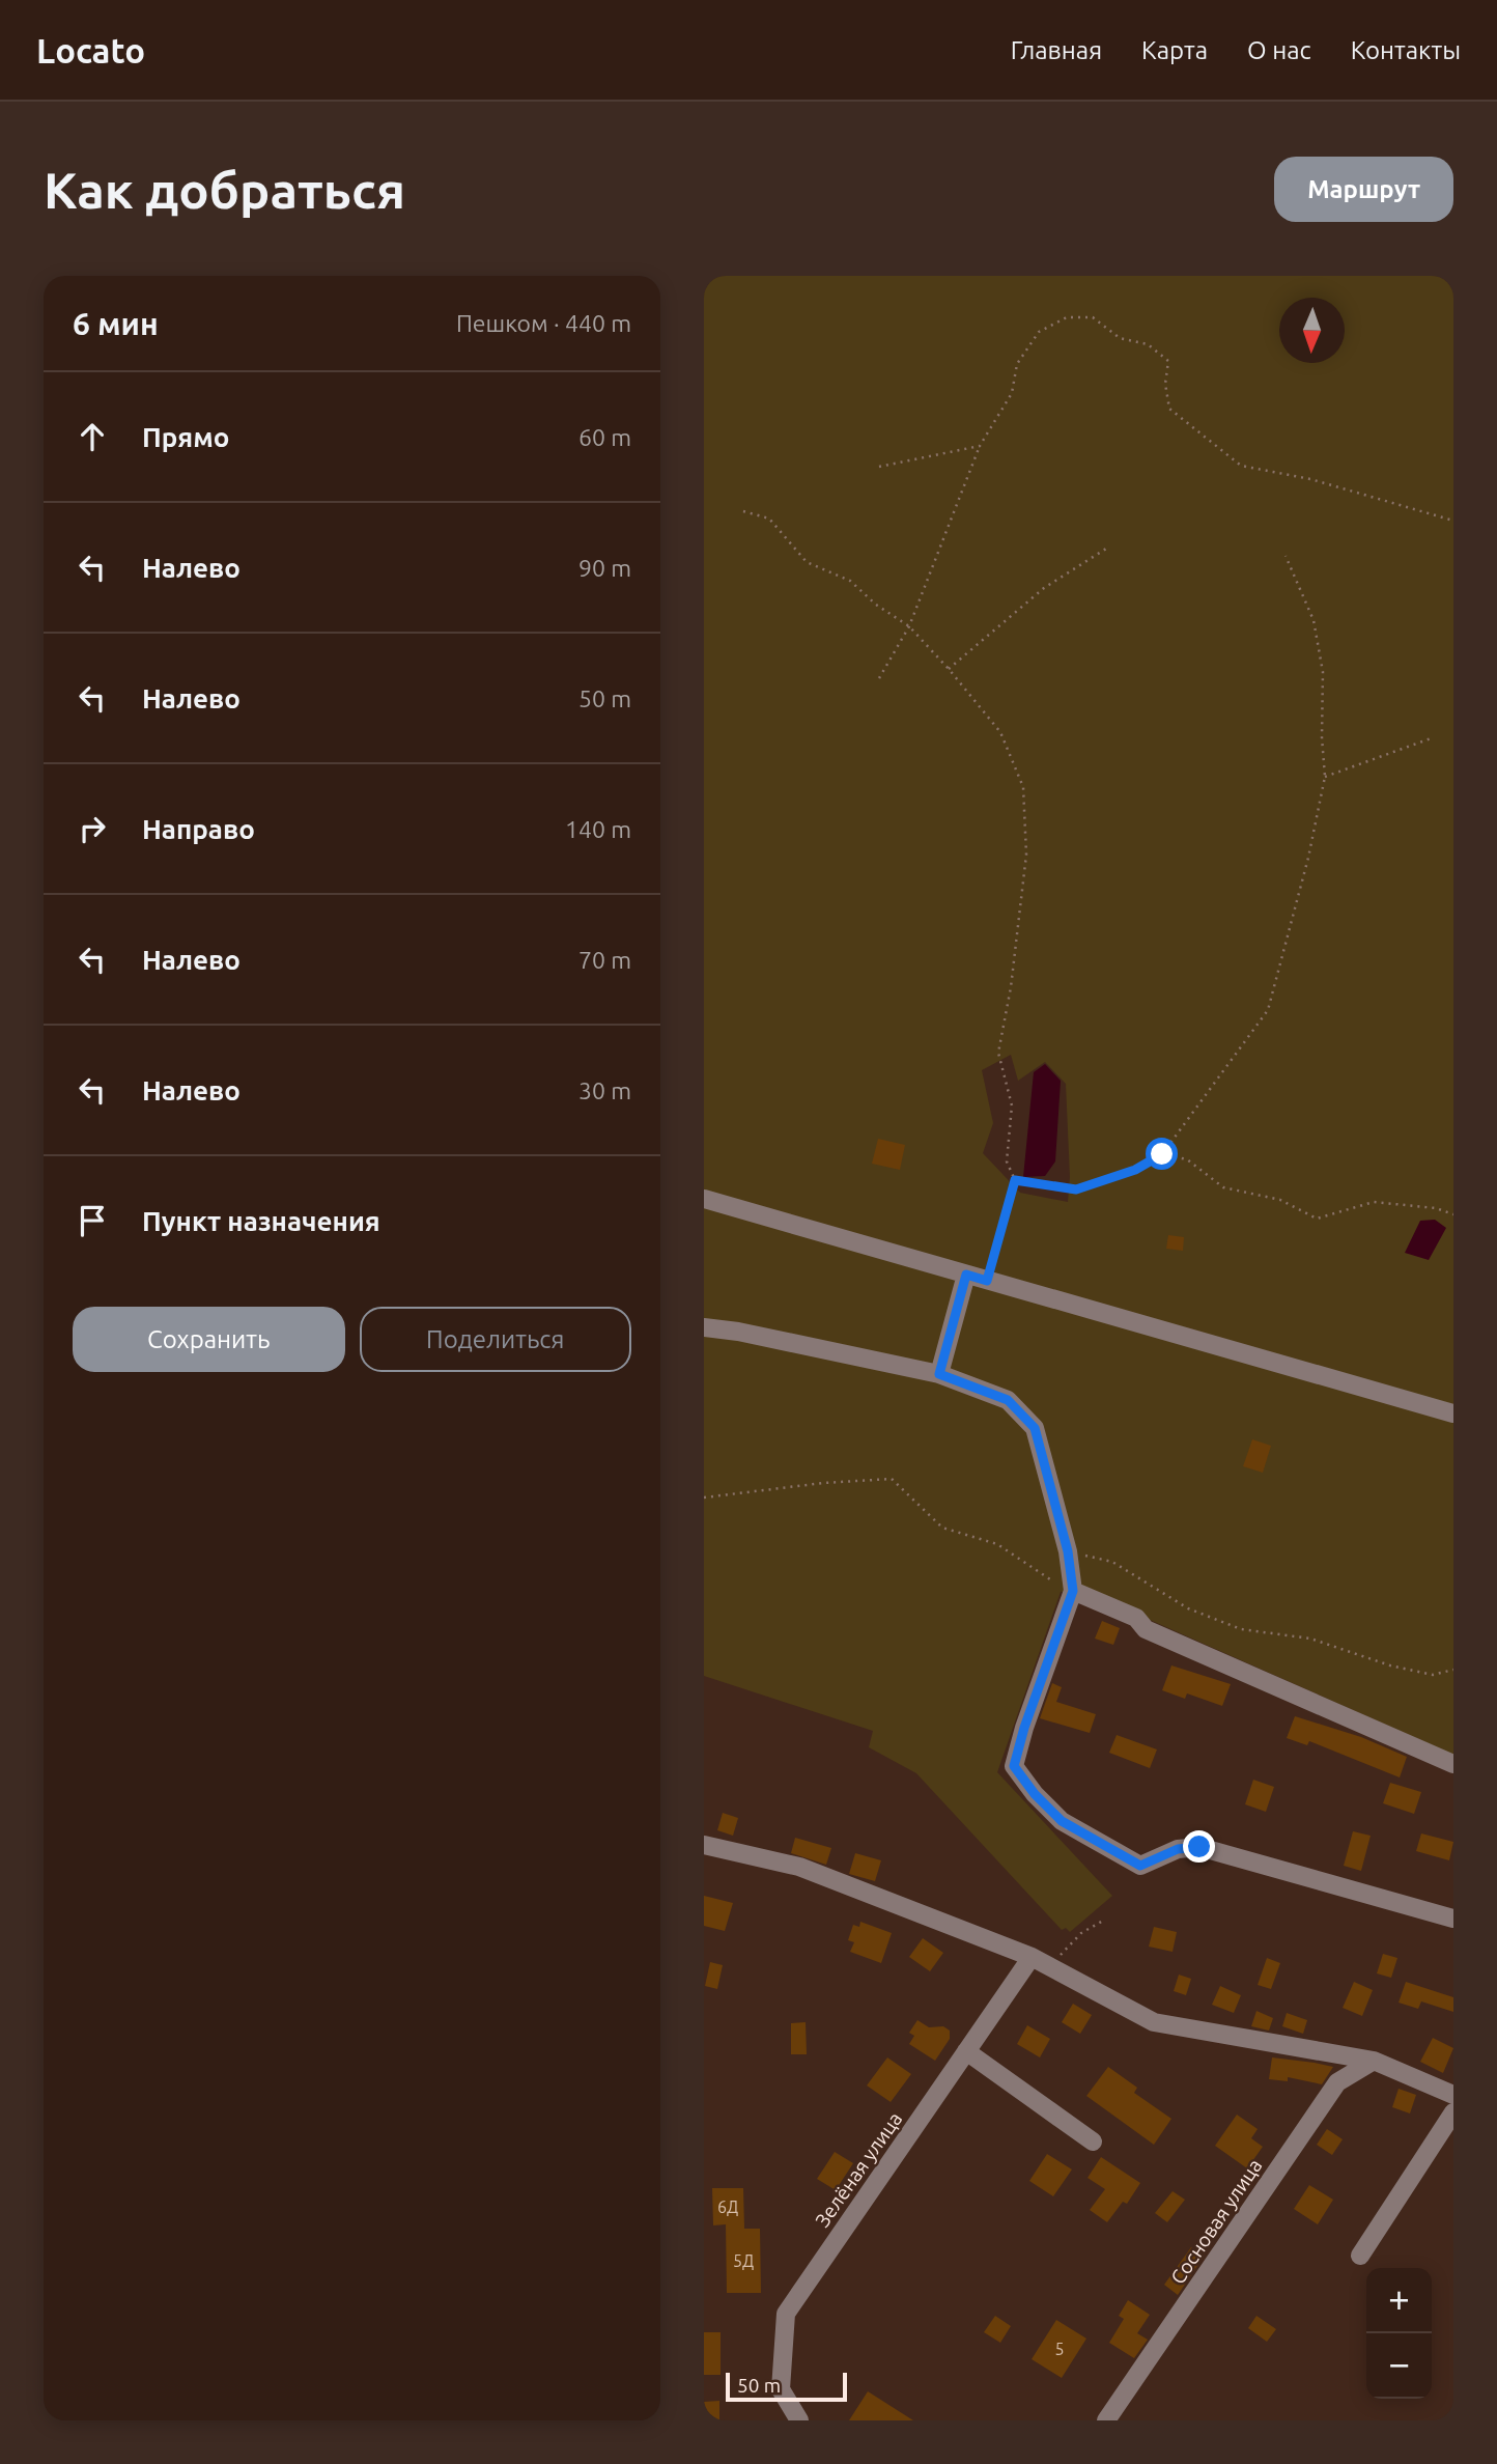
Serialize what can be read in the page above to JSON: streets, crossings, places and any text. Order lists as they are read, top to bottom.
{
  "streets": {
    "street": ["Зелёная улица", "Сосновая улица"]
  },
  "house_numbers": ["6Д", "5Д", "5"],
  "scale_bar": "50 m",
  "north": "bottom",
  "page": {
    "header": "Locato",
    "nav": [
      "Главная",
      "Карта",
      "О нас",
      "Контакты"
    ],
    "buttons": [
      "Маршрут",
      ["Сохранить", "Поделиться"]
    ],
    "title": "Как добраться",
    "heading": ["6 мин", "Пешком · 440 m"],
    "list": [
      ["Прямо", "60 m"],
      ["Налево", "90 m"],
      ["Налево", "50 m"],
      ["Направо", "140 m"],
      ["Налево", "70 m"],
      ["Налево", "30 m"],
      "Пункт назначения"
    ],
    "map_buttons": ["+", "−"],
    "scale": "50 m"
  }
}
